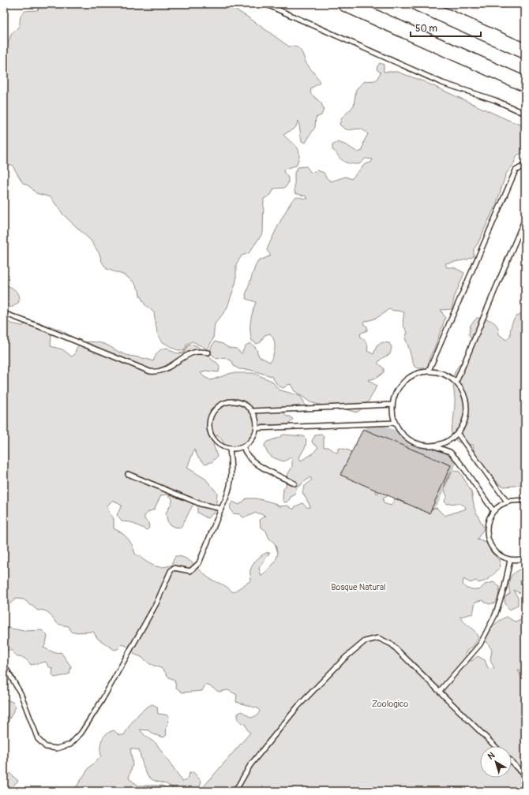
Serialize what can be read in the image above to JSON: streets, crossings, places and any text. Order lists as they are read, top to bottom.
{
  "parks": ["Bosque Natural", "Zoologico"],
  "scale_bar": "50 m",
  "north": "top left"
}
